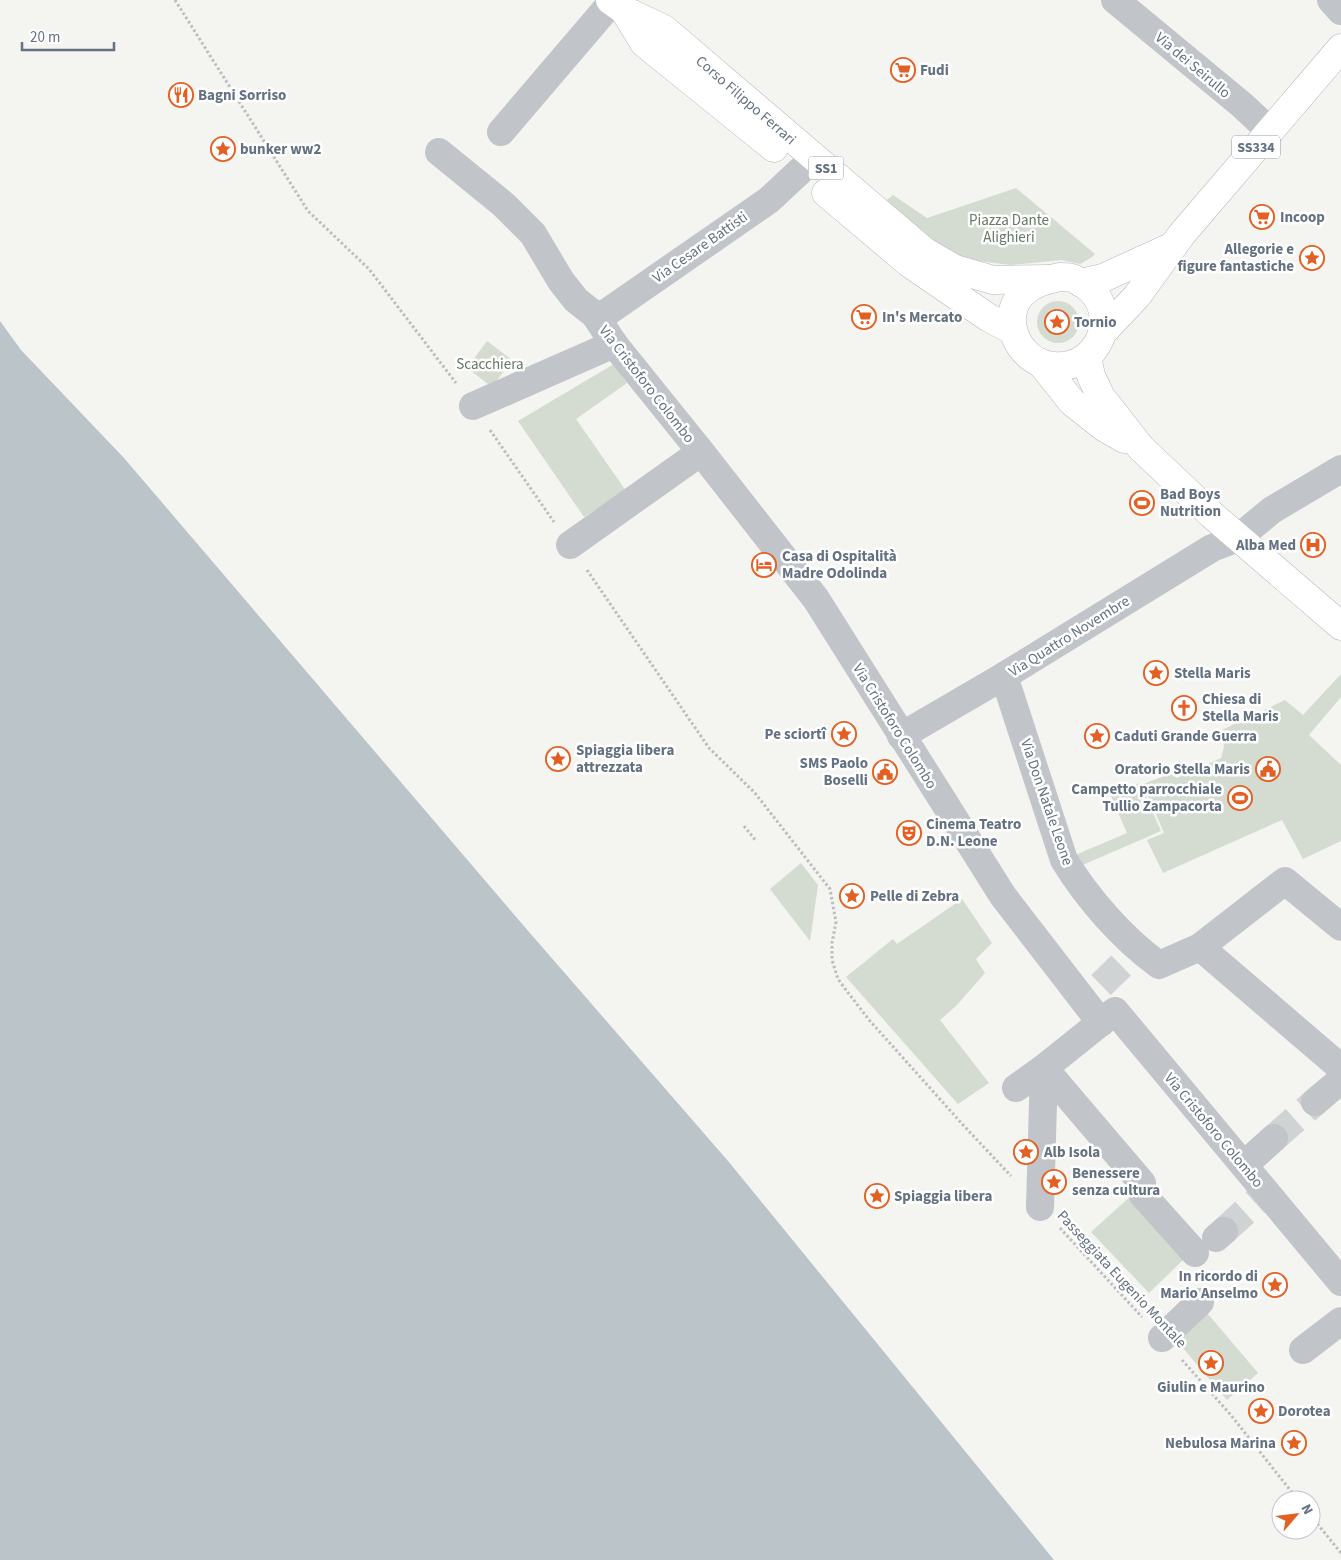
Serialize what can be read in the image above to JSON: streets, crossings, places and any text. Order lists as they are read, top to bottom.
{
  "streets": {
    "main road": ["Corso Filippo Ferrari", "SS334", "SS1"],
    "street": [
      "Via dei Seirullo",
      "Via Cesare Battisti",
      "Via Cristoforo Colombo",
      "Via Quattro Novembre",
      "Via Don Natale Leone"
    ],
    "path": ["Passeggiata Eugenio Montale"]
  },
  "crossings": [
    ["Via dei Seirullo", "SS334"],
    ["Corso Filippo Ferrari", "SS334"],
    ["Corso Filippo Ferrari", "Via Cesare Battisti"],
    ["Via Cesare Battisti", "Via Cristoforo Colombo"],
    ["Via Cristoforo Colombo", "Via Quattro Novembre"],
    ["Via Quattro Novembre", "Via Don Natale Leone"]
  ],
  "parks": ["Piazza Dante Alighieri", "Scacchiera"],
  "places": {
    "supermarket": ["Fudi", "Incoop", "In's Mercato"],
    "restaurant": ["Bagni Sorriso"],
    "place": [
      "bunker ww2",
      "Allegorie e figure fantastiche",
      "Tornio",
      "Stella Maris",
      "Pe sciortî",
      "Caduti Grande Guerra",
      "Spiaggia libera attrezzata",
      "Pelle di Zebra",
      "Alb Isola",
      "Benessere senza cultura",
      "Spiaggia libera",
      "In ricordo di Mario Anselmo",
      "Giulin e Maurino",
      "Dorotea",
      "Nebulosa Marina"
    ],
    "sports": ["Bad Boys Nutrition", "Campetto parrocchiale Tullio Zampacorta"],
    "hospital": ["Alba Med"],
    "hotel": ["Casa di Ospitalità Madre Odolinda"],
    "church": ["Chiesa di Stella Maris"],
    "public building": ["Oratorio Stella Maris", "SMS Paolo Boselli"],
    "theatre": ["Cinema Teatro D.N. Leone"]
  },
  "scale_bar": "20 m",
  "north": "top right"
}
